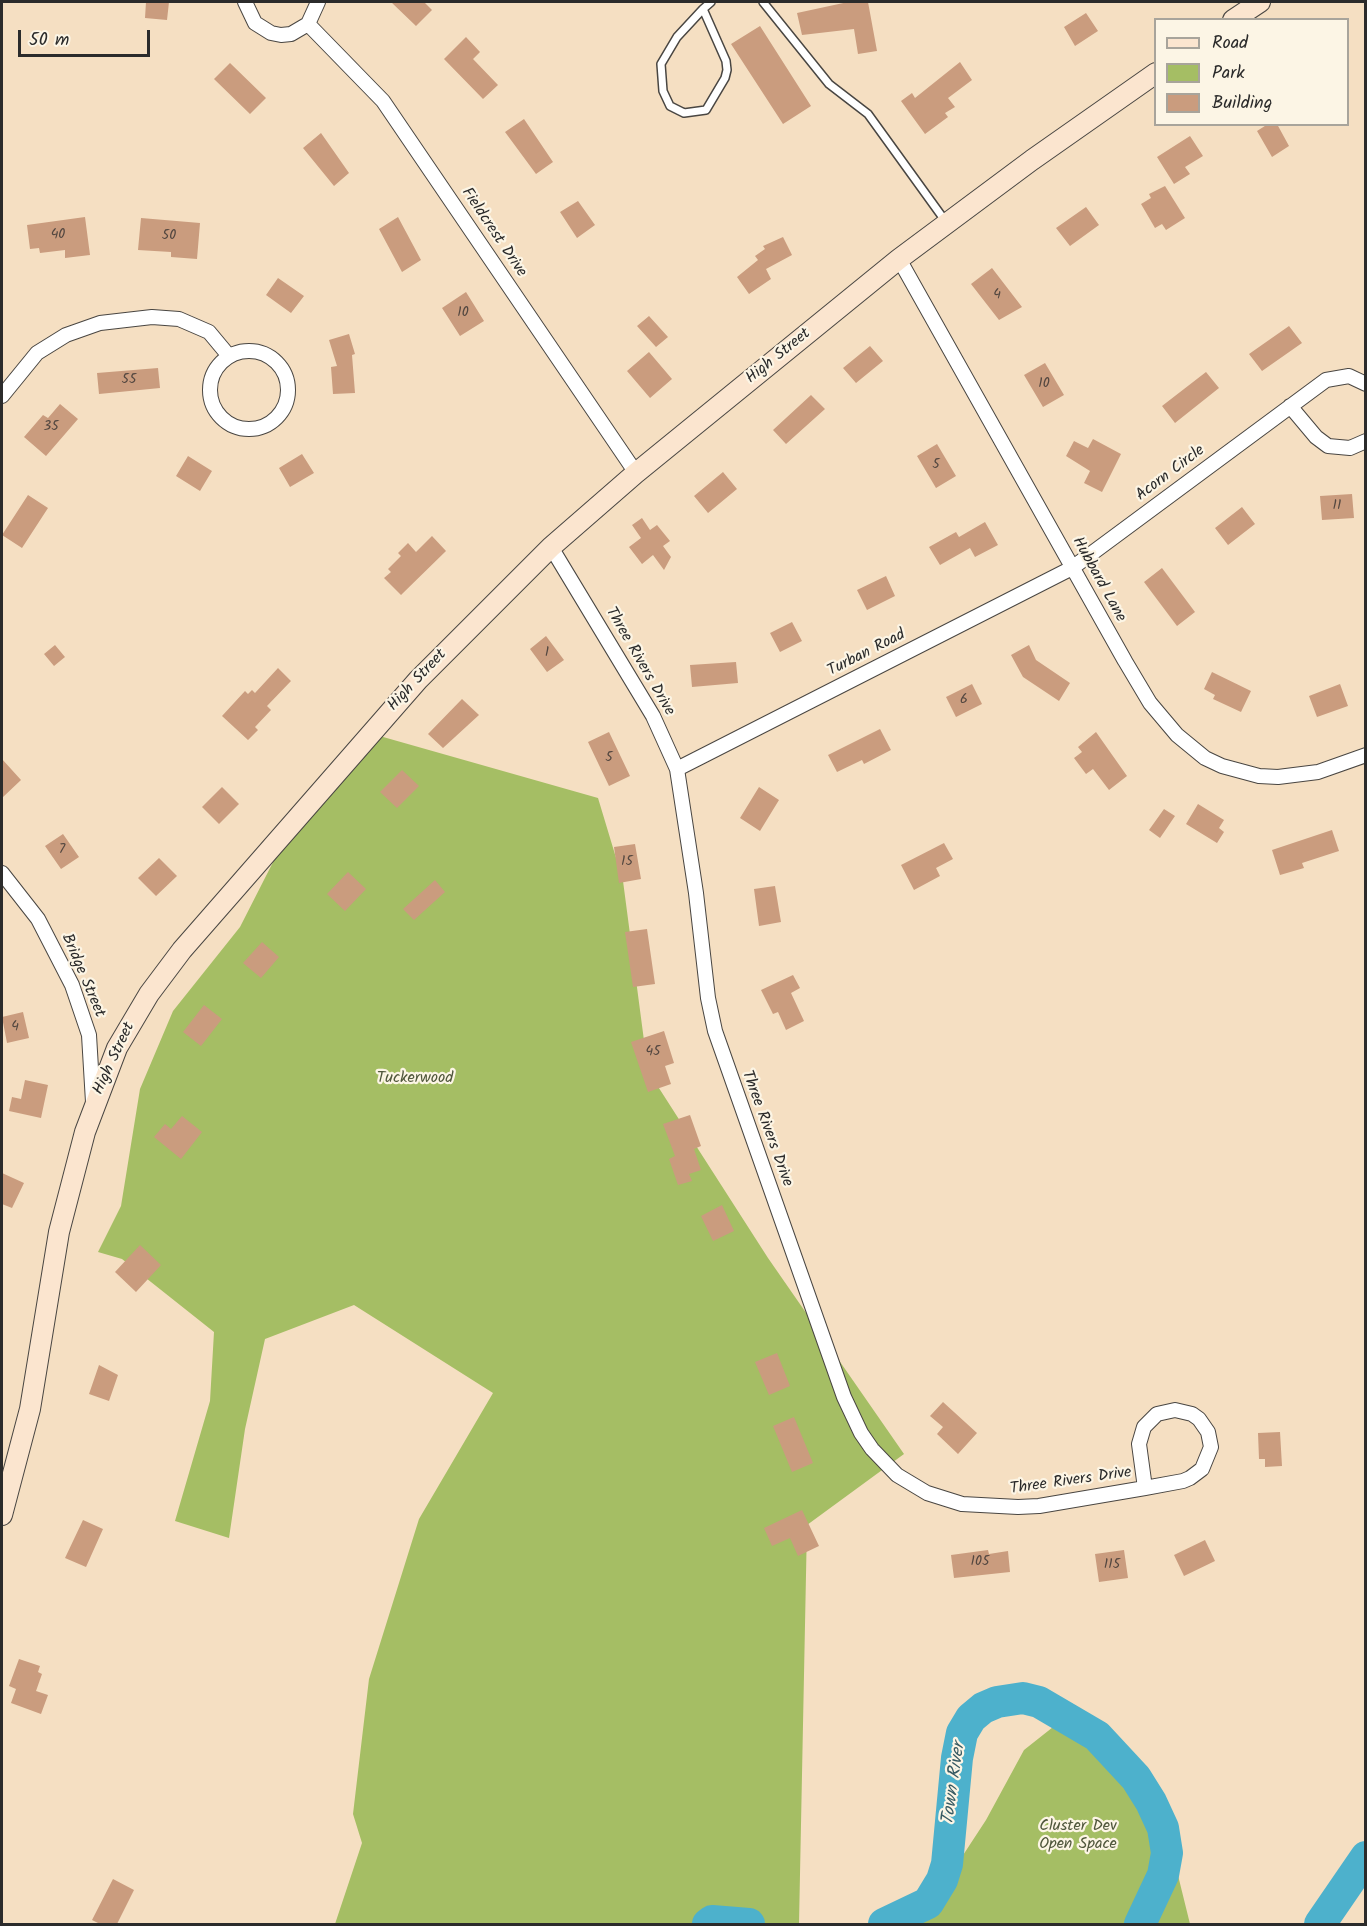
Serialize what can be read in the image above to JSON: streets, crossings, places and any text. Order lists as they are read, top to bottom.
{
  "streets": {
    "street": [
      "Fieldcrest Drive",
      "High Street",
      "Acorn Circle",
      "Hubbard Lane",
      "Turban Road",
      "Three Rivers Drive",
      "Bridge Street"
    ]
  },
  "crossings": [
    ["Fieldcrest Drive", "High Street"],
    ["High Street", "Hubbard Lane"],
    ["High Street", "Three Rivers Drive"],
    ["High Street", "Bridge Street"],
    ["Acorn Circle", "Hubbard Lane"],
    ["Acorn Circle", "Turban Road"],
    ["Hubbard Lane", "Turban Road"],
    ["Turban Road", "Three Rivers Drive"]
  ],
  "water": ["Town River"],
  "parks": ["Tuckerwood", "Cluster Dev Open Space"],
  "house_numbers": [
    "40",
    "50",
    "4",
    "10",
    "55",
    "10",
    "35",
    "5",
    "11",
    "1",
    "6",
    "5",
    "7",
    "15",
    "4",
    "45",
    "105",
    "115"
  ],
  "legend": ["Road", "Park", "Building"],
  "scale_bar": "50 m"
}
